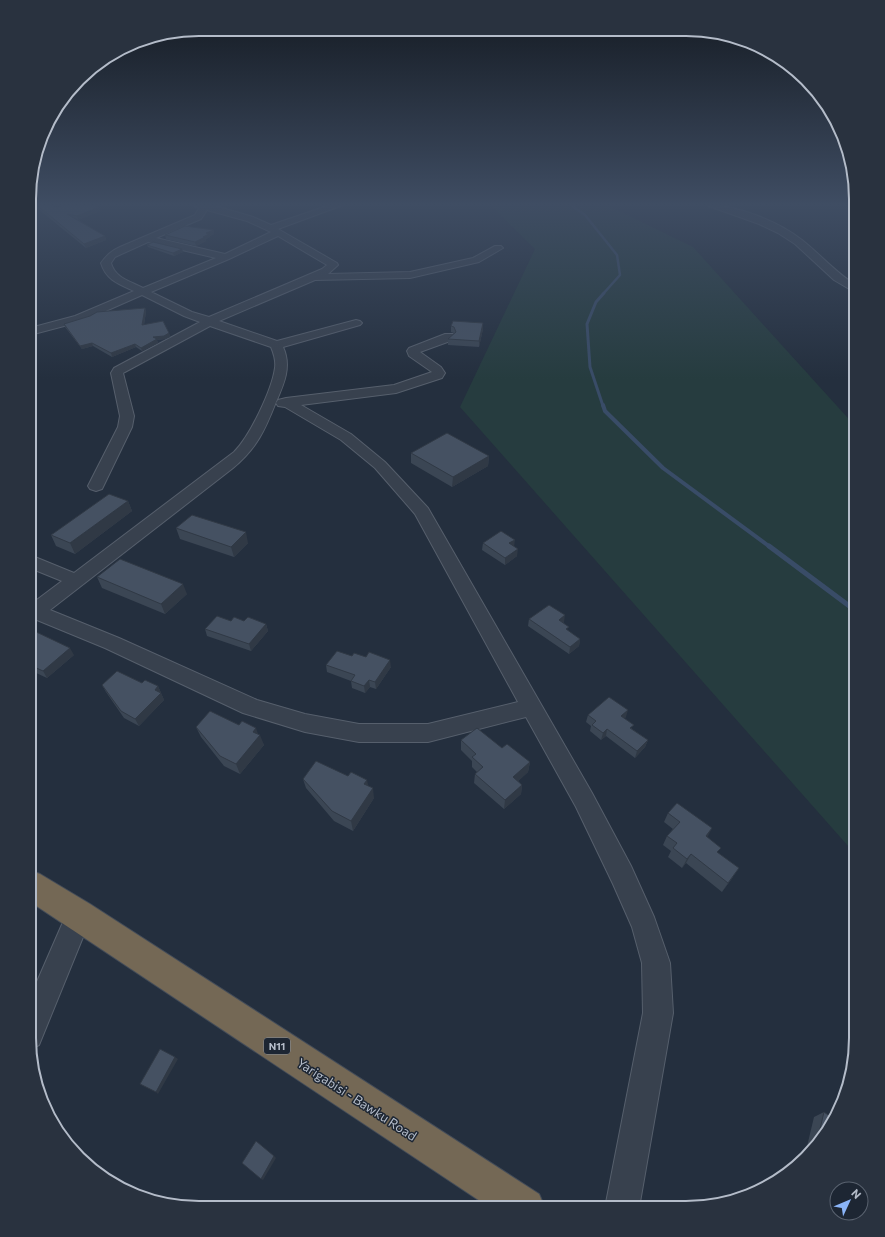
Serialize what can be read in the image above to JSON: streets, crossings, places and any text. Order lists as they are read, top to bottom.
{
  "streets": {
    "highway": ["N11", "Yarigabisi - Bawku Road"]
  },
  "north": "top right"
}
